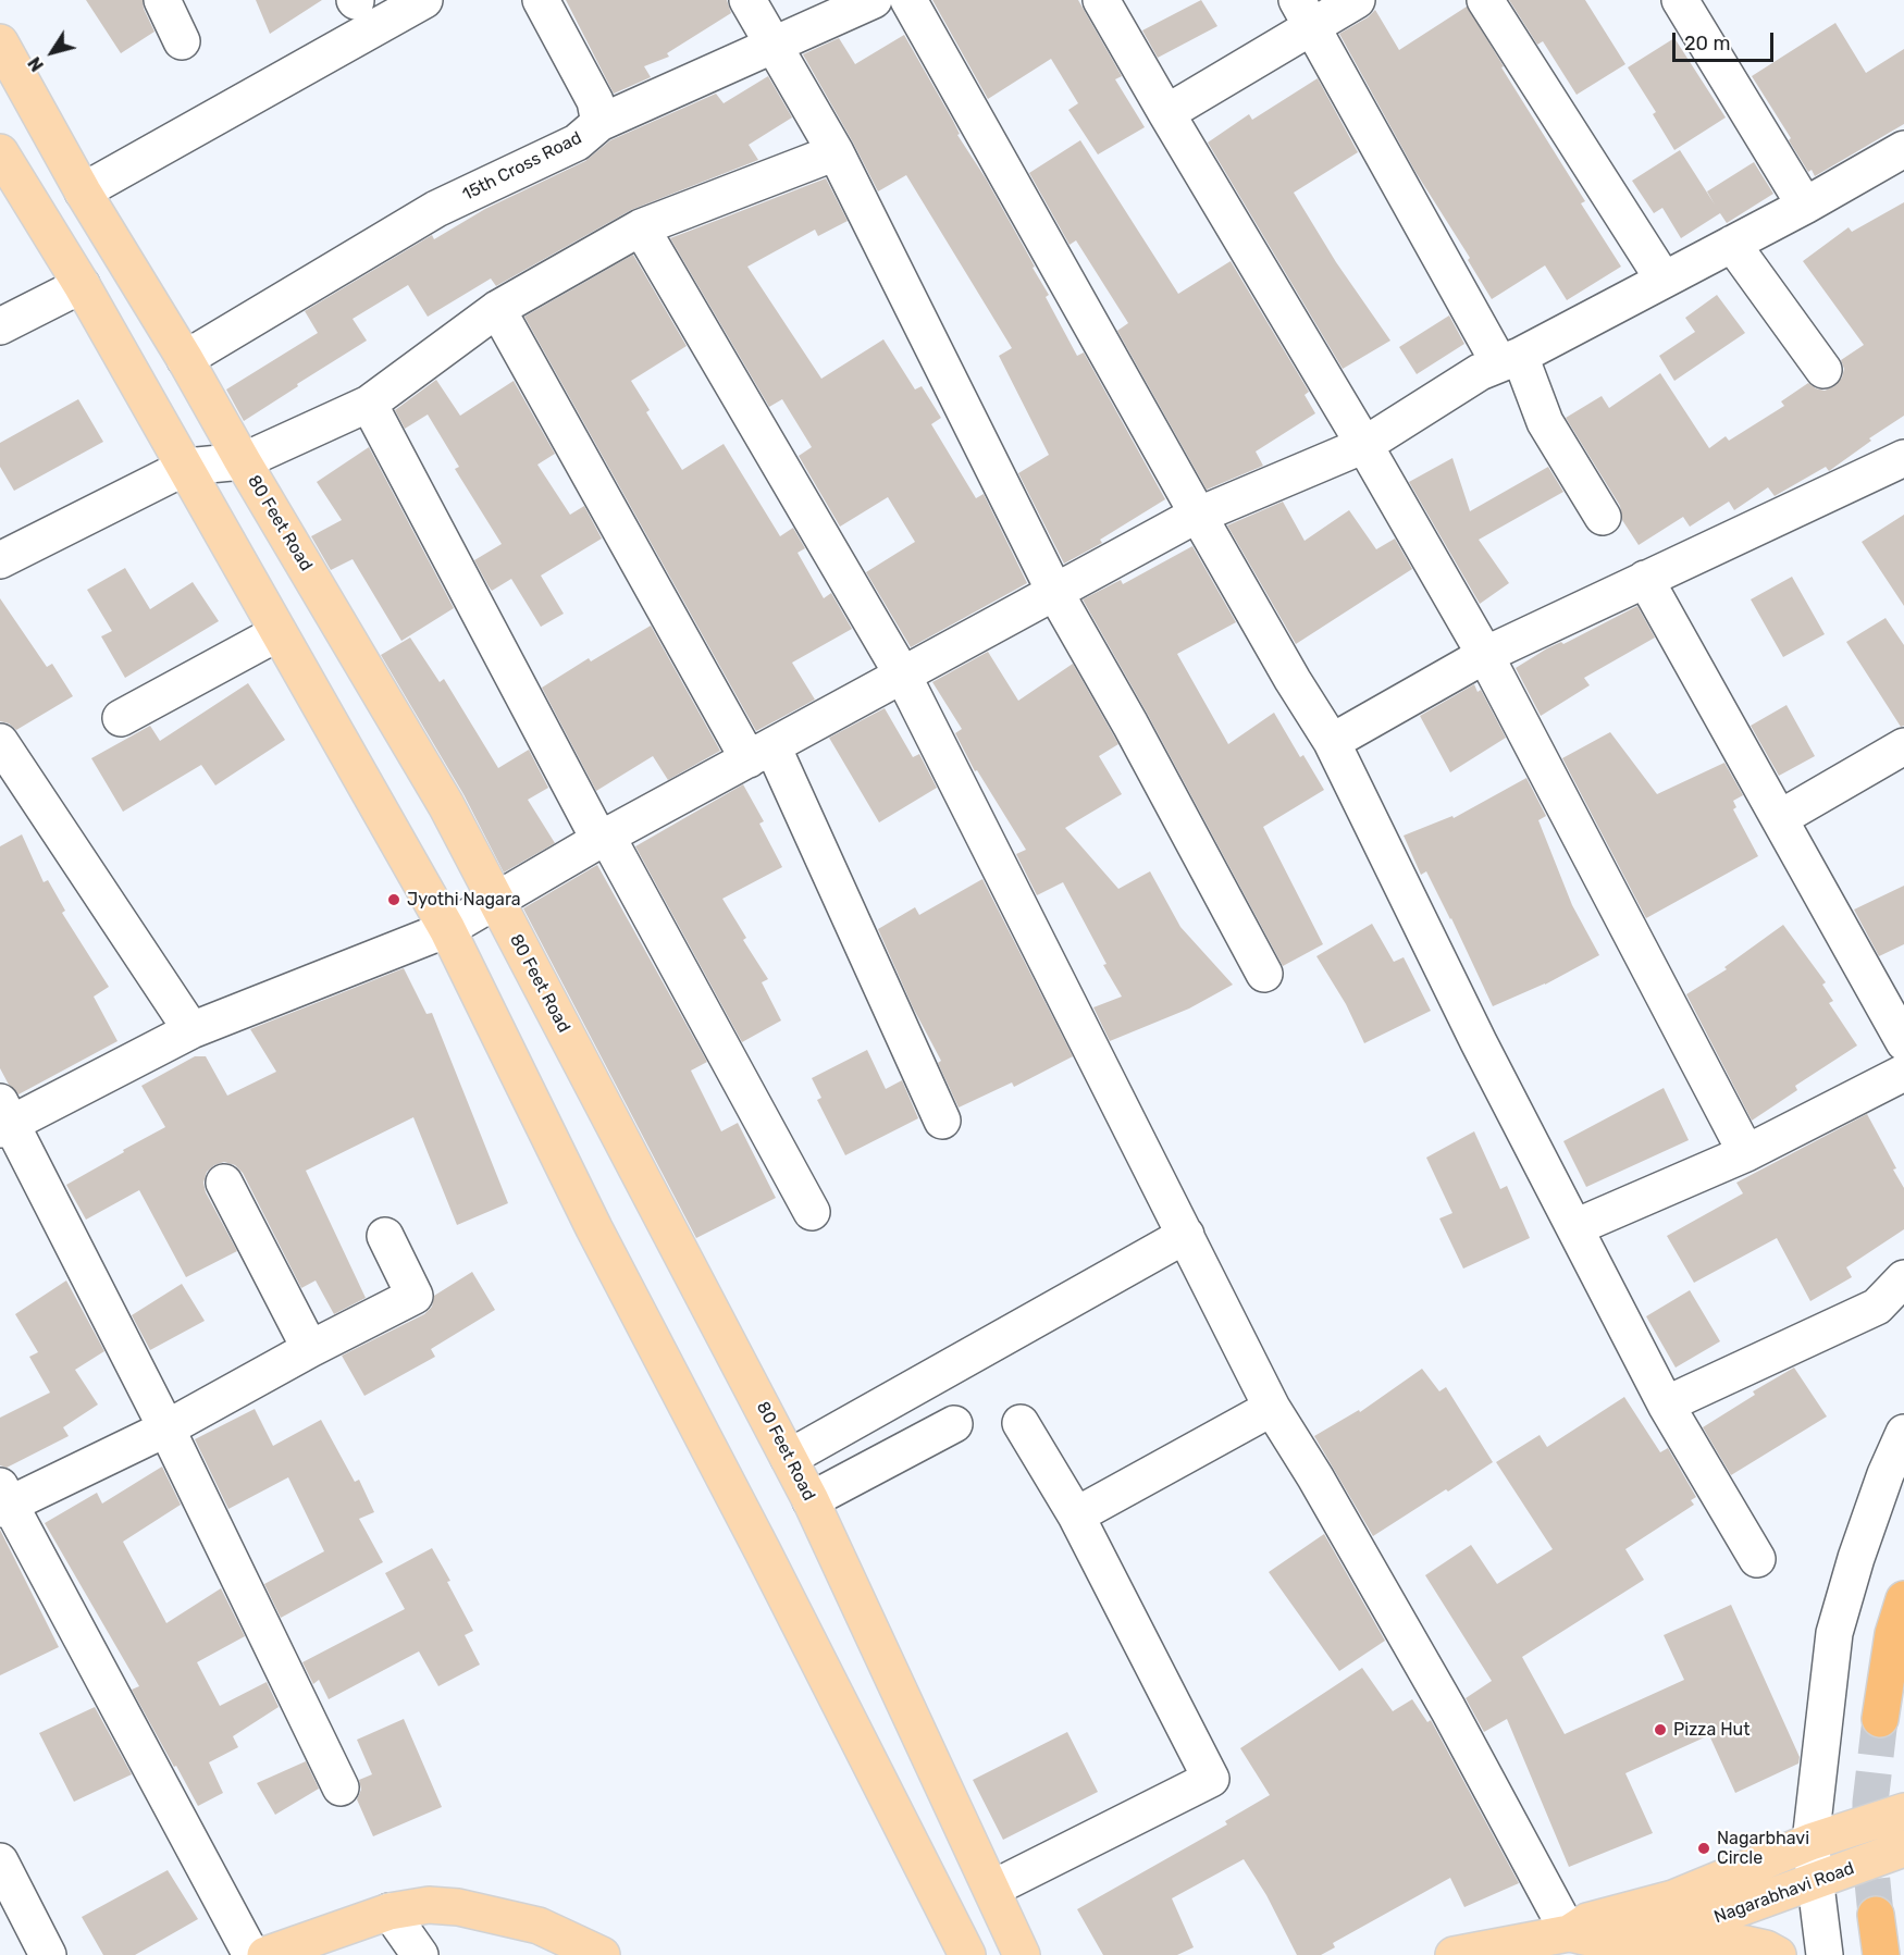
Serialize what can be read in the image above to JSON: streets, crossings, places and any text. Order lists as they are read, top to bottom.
{
  "streets": {
    "main road": ["80 Feet Road", "Nagarabhavi Road"],
    "street": ["15th Cross Road"]
  },
  "crossings": [
    ["15th Cross Road", "80 Feet Road"]
  ],
  "places": ["Jyothi Nagara", "Pizza Hut", "Nagarbhavi Circle"],
  "scale_bar": "20 m",
  "north": "bottom left"
}
